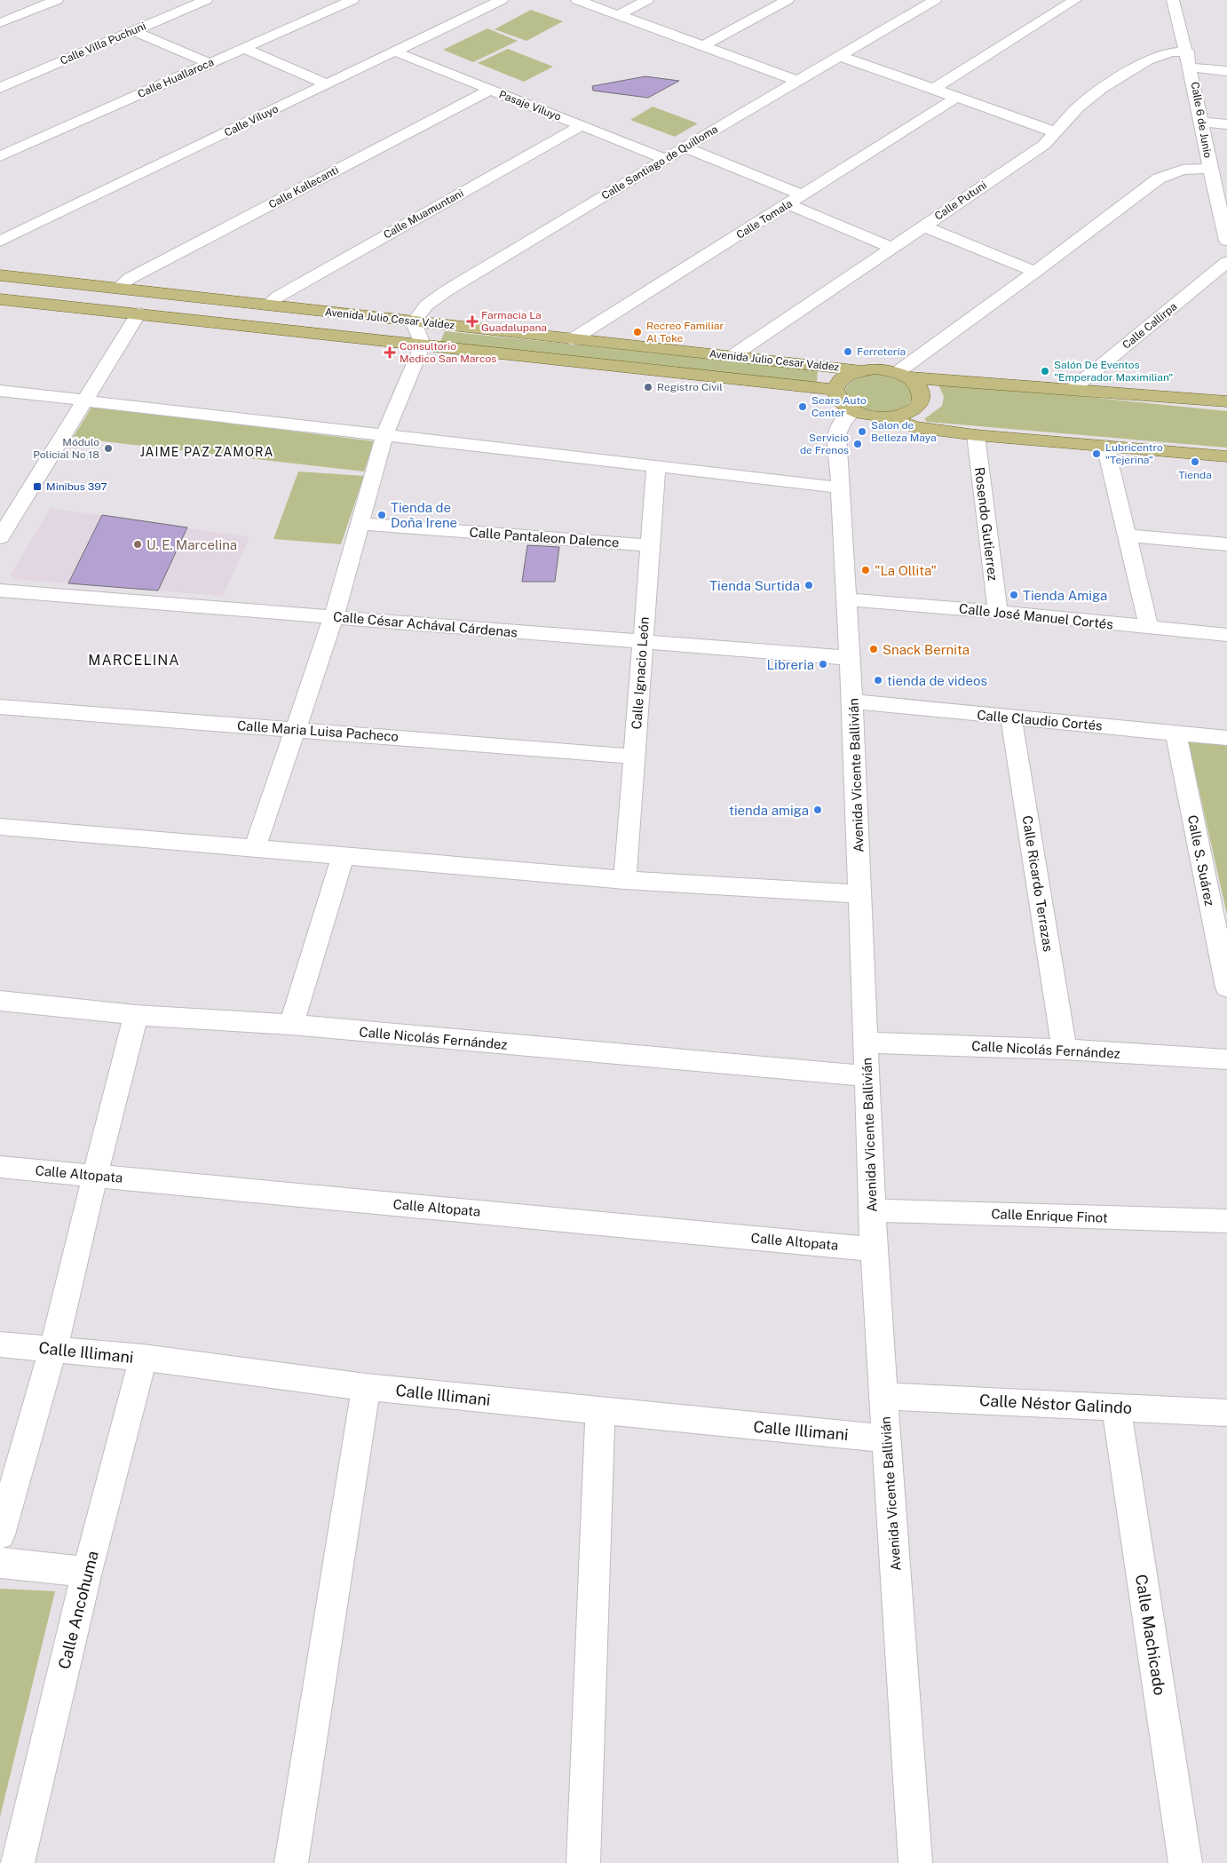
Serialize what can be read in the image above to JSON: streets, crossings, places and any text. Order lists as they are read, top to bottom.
{
  "streets": {
    "main road": ["Avenida Julio Cesar Valdez"],
    "street": [
      "Calle Villa Puchuni",
      "Calle Huallaroca",
      "Pasaje Viluyo",
      "Calle 6 de Junio",
      "Calle Viluyo",
      "Calle Santiago de Quilloma",
      "Calle Kallecanti",
      "Calle Putuni",
      "Calle Muamuntani",
      "Calle Tomala",
      "Calle Callirpa",
      "Rosendo Gutierrez",
      "Calle Pantaleon Dalence",
      "Calle José Manuel Cortés",
      "Calle César Achával Cárdenas",
      "Calle Ignacio León",
      "Calle Claudio Cortés",
      "Calle Maria Luisa Pacheco",
      "Avenida Vicente Ballivián",
      "Calle S. Suárez",
      "Calle Ricardo Terrazas",
      "Calle Nicolás Fernández",
      "Calle Altopata",
      "Calle Enrique Finot",
      "Calle Illimani",
      "Calle Néstor Galindo",
      "Calle Ancohuma",
      "Calle Machicado"
    ]
  },
  "crossings": [
    ["Pasaje Viluyo", "Calle Viluyo"],
    ["Pasaje Viluyo", "Calle Santiago de Quilloma"],
    ["Pasaje Viluyo", "Calle Kallecanti"],
    ["Pasaje Viluyo", "Calle Muamuntani"],
    ["Calle 6 de Junio", "Calle Putuni"],
    ["Calle Santiago de Quilloma", "Avenida Julio Cesar Valdez"],
    ["Calle Kallecanti", "Avenida Julio Cesar Valdez"],
    ["Calle Putuni", "Avenida Julio Cesar Valdez"],
    ["Calle Muamuntani", "Avenida Julio Cesar Valdez"],
    ["Calle Tomala", "Avenida Julio Cesar Valdez"],
    ["Avenida Julio Cesar Valdez", "Avenida Vicente Ballivián"],
    ["Rosendo Gutierrez", "Calle José Manuel Cortés"],
    ["Calle Pantaleon Dalence", "Calle Ignacio León"],
    ["Calle José Manuel Cortés", "Avenida Vicente Ballivián"],
    ["Calle César Achával Cárdenas", "Calle Ignacio León"],
    ["Calle César Achával Cárdenas", "Avenida Vicente Ballivián"],
    ["Calle Ignacio León", "Calle Maria Luisa Pacheco"],
    ["Calle Claudio Cortés", "Avenida Vicente Ballivián"],
    ["Calle Claudio Cortés", "Calle S. Suárez"],
    ["Calle Claudio Cortés", "Calle Ricardo Terrazas"],
    ["Avenida Vicente Ballivián", "Calle Nicolás Fernández"],
    ["Avenida Vicente Ballivián", "Calle Altopata"],
    ["Avenida Vicente Ballivián", "Calle Enrique Finot"],
    ["Avenida Vicente Ballivián", "Calle Illimani"],
    ["Avenida Vicente Ballivián", "Calle Néstor Galindo"],
    ["Calle Ricardo Terrazas", "Calle Nicolás Fernández"],
    ["Calle Illimani", "Calle Ancohuma"],
    ["Calle Néstor Galindo", "Calle Machicado"]
  ],
  "districts": ["JAIME PAZ ZAMORA", "MARCELINA"],
  "places": {
    "health": ["Farmacia La Guadalupana", "Consultorio Medico San Marcos"],
    "other": [
      "Recreo Familiar Al Toke",
      "Ferretería",
      "Salón De Eventos \"Emperador Maximilian\"",
      "Registro Civil",
      "Sears Auto Center",
      "Salon de Belleza Maya",
      "Servicio de Frenos",
      "Módulo Policial No 18",
      "Lubricentro \"Tejerina\"",
      "Tienda",
      "Tienda de Doña Irene",
      "U. E. Marcelina",
      "\"La Ollita\"",
      "Tienda Surtida",
      "Tienda Amiga",
      "Snack Bernita",
      "Libreria",
      "tienda de videos",
      "tienda amiga"
    ],
    "transit": ["Minibus 397"]
  }
}
